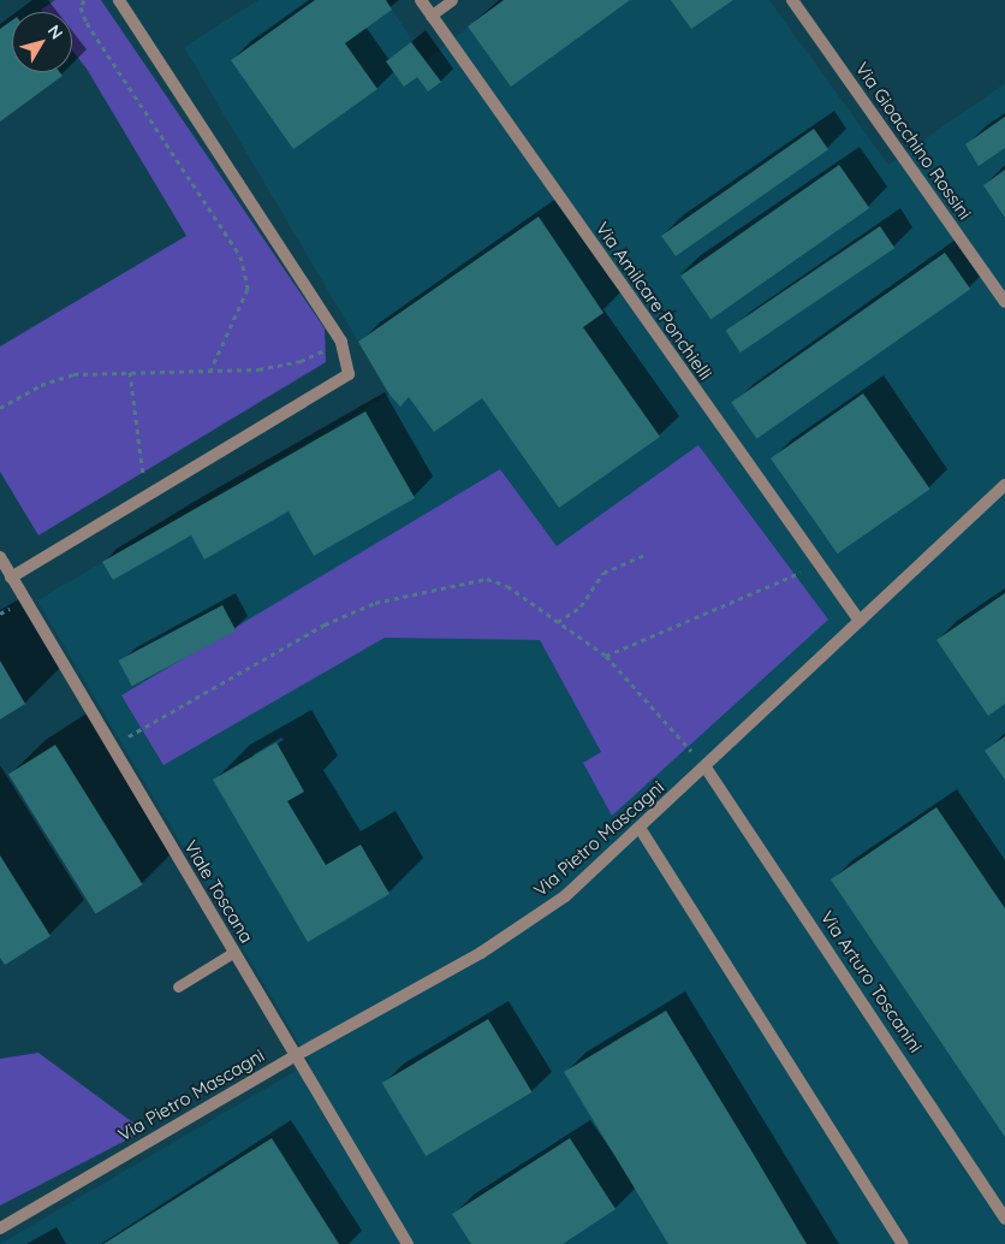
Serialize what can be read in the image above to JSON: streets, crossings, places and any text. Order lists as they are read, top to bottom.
{
  "streets": {
    "street": [
      "Via Gioacchino Rossini",
      "Via Amilcare Ponchielli",
      "Via Pietro Mascagni",
      "Viale Toscana",
      "Via Arturo Toscanini"
    ]
  },
  "crossings": [
    ["Via Amilcare Ponchielli", "Via Pietro Mascagni"],
    ["Via Pietro Mascagni", "Viale Toscana"],
    ["Via Pietro Mascagni", "Via Arturo Toscanini"]
  ],
  "north": "top right"
}
